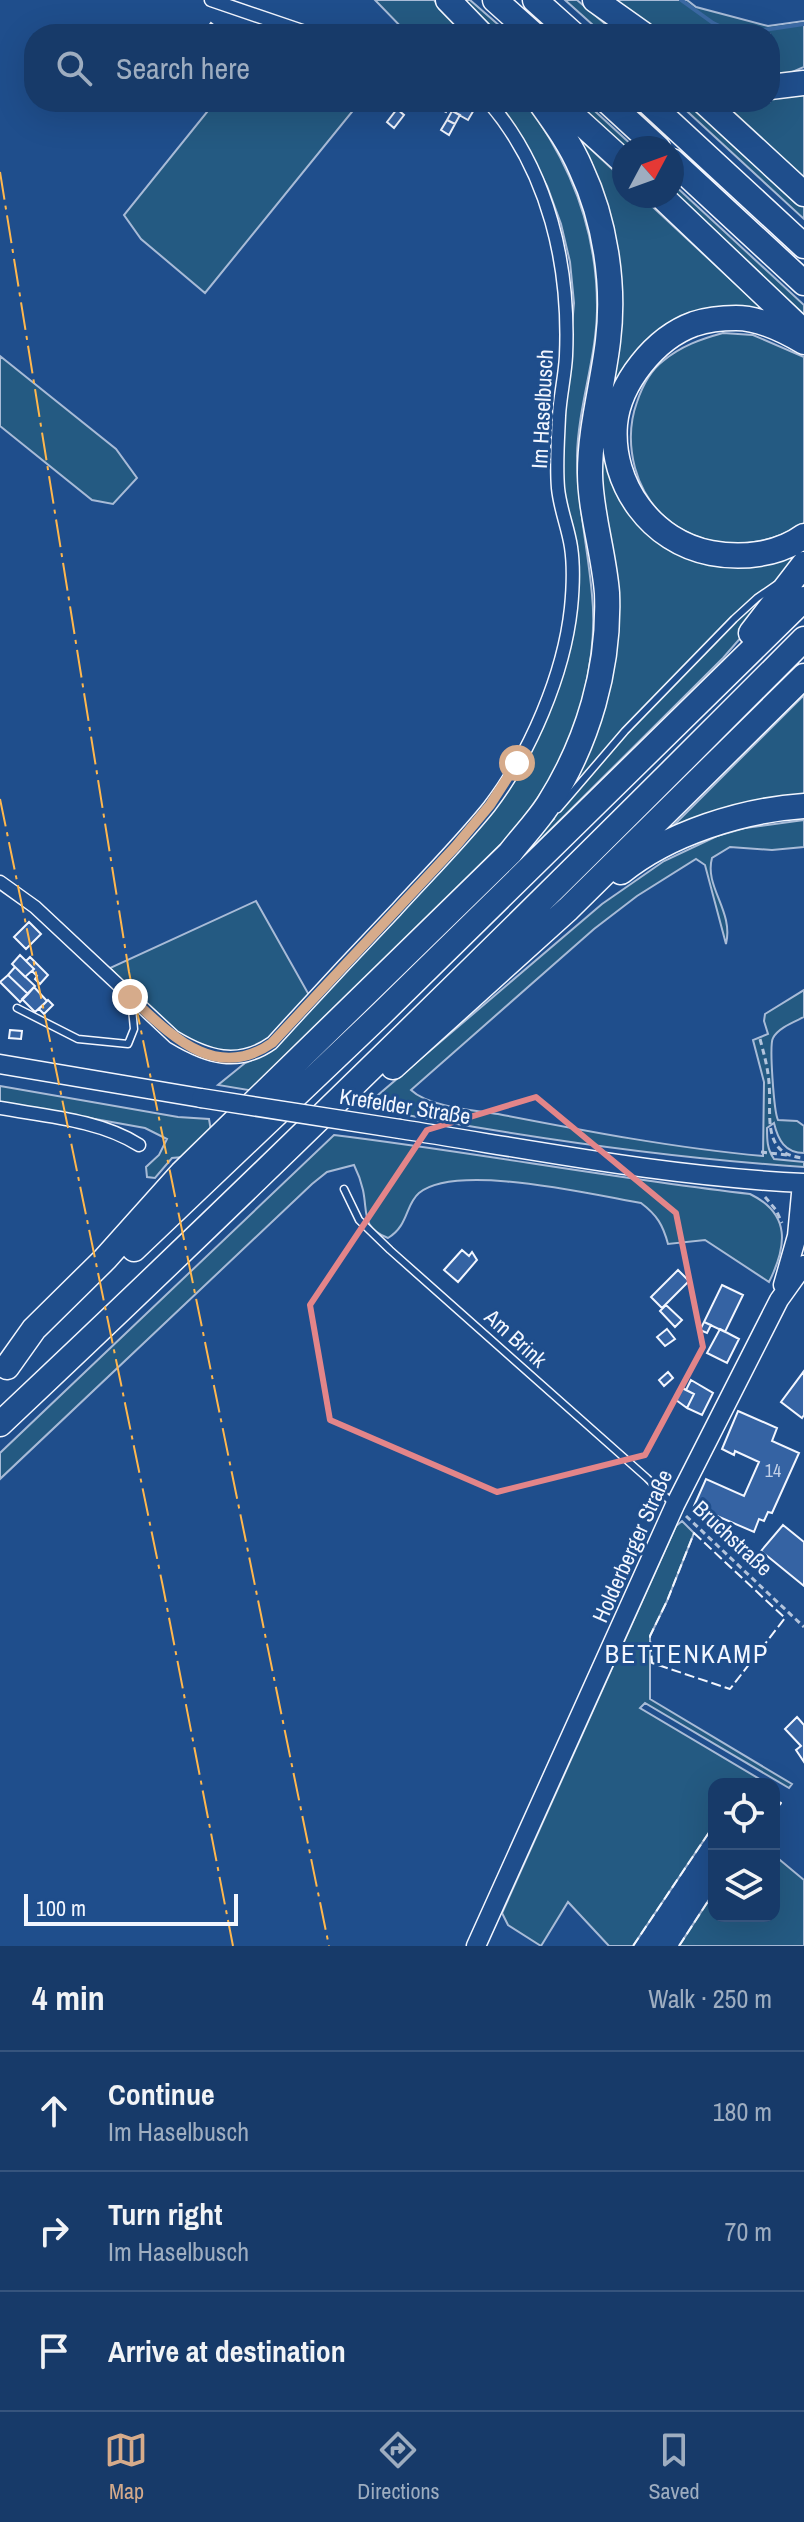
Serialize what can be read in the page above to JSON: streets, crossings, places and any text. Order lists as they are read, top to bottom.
{
  "streets": {
    "main road": ["Krefelder Straße", "Holderberger Straße"],
    "street": ["Im Haselbusch"],
    "lane": ["Am Brink"],
    "path": ["Bruchstraße"]
  },
  "crossings": [
    ["Krefelder Straße", "Holderberger Straße"],
    ["Am Brink", "Bruchstraße"],
    ["Am Brink", "Holderberger Straße"],
    ["Bruchstraße", "Holderberger Straße"]
  ],
  "districts": ["BETTENKAMP"],
  "house_numbers": ["14"],
  "scale_bar": "100 m",
  "north": "top right",
  "page": {
    "search": "Search here",
    "scale": "100 m",
    "heading": ["4 min", "Walk · 250 m"],
    "list": [
      ["Continue", "Im Haselbusch", "180 m"],
      ["Turn right", "Im Haselbusch", "70 m"],
      "Arrive at destination"
    ],
    "nav": ["Map", "Directions", "Saved"]
  }
}
